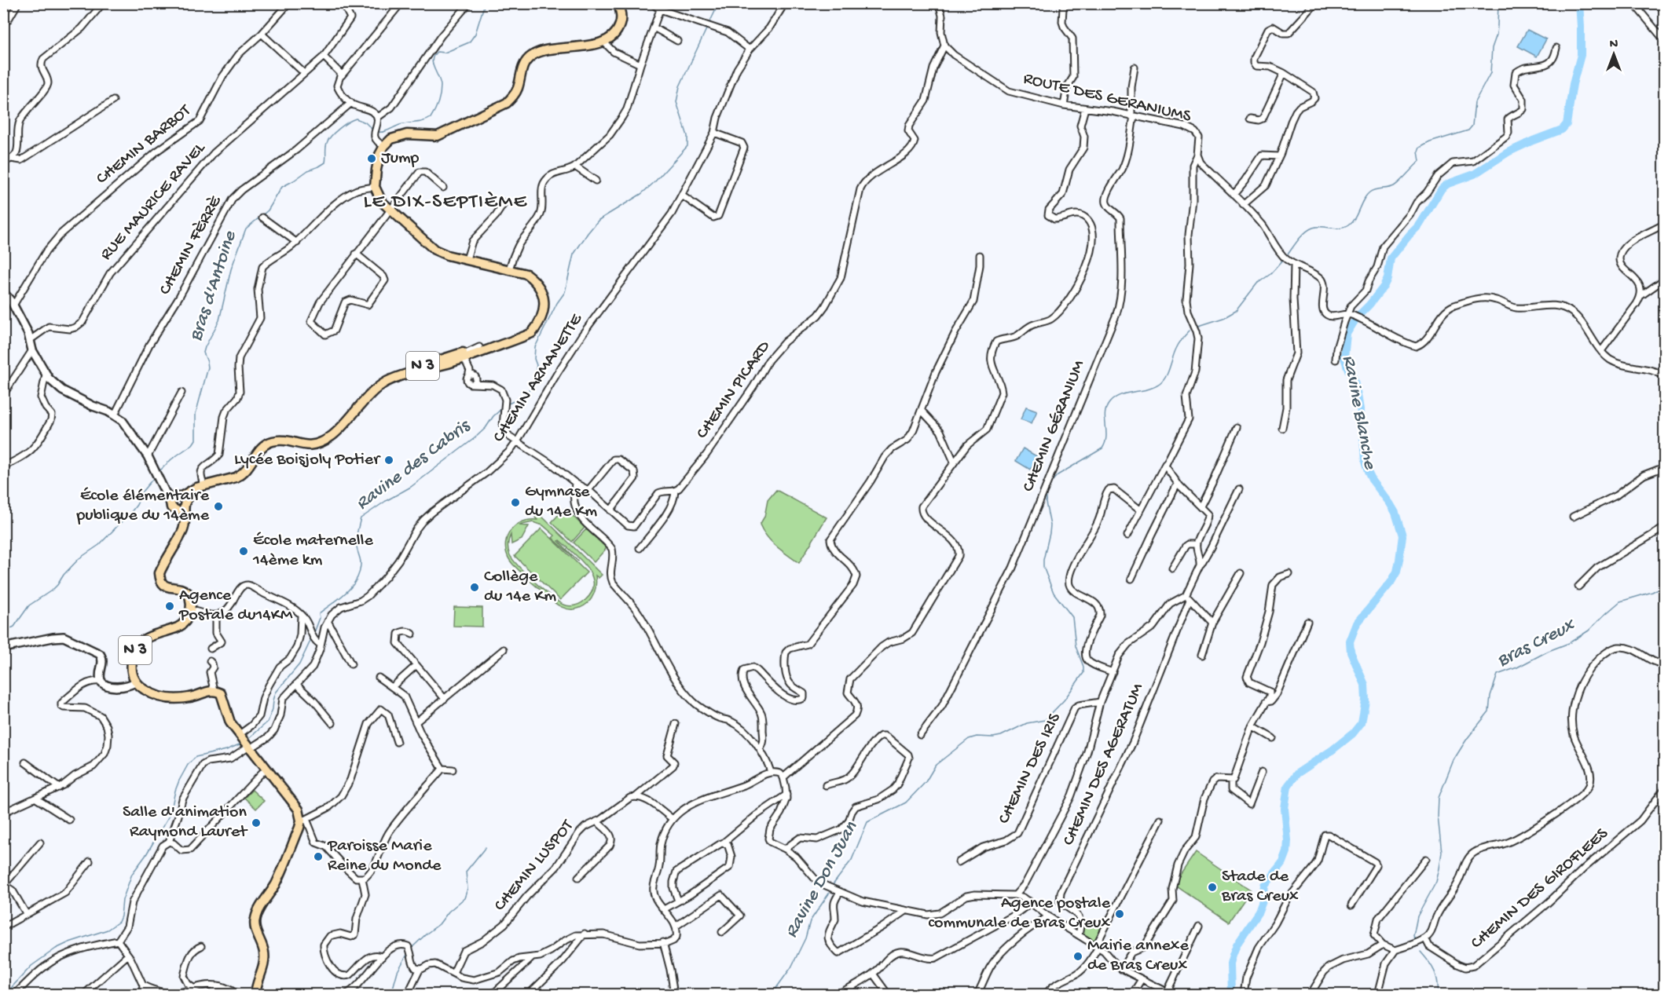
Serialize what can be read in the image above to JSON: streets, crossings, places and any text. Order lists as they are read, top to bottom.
{
  "streets": {
    "main road": ["N 3"],
    "street": [
      "ROUTE DES GERANIUMS",
      "CHEMIN BARBOT",
      "RUE MAURICE RAVEL",
      "CHEMIN FÈRRÈ",
      "CHEMIN ARMANETTE",
      "CHEMIN PICARD",
      "CHEMIN GÉRANIUM",
      "CHEMIN DES AGERATUM",
      "CHEMIN DES IRIS",
      "CHEMIN LUSPOT",
      "CHEMIN DES GIROFLEES"
    ]
  },
  "crossings": [
    ["ROUTE DES GERANIUMS", "CHEMIN PICARD"],
    ["ROUTE DES GERANIUMS", "CHEMIN GÉRANIUM"]
  ],
  "districts": ["LE DIX-SEPTIÈME"],
  "water": [
    "Bras d'Antoine",
    "Ravine Blanche",
    "Ravine des Cabris",
    "Bras Creux",
    "Ravine Don Juan"
  ],
  "places": [
    "Jump",
    "Lycée Boisjoly Potier",
    "Gymnase du 14e Km",
    "École élémentaire publique du 14ème",
    "École maternelle 14ème km",
    "Collège du 14e Km",
    "Agence Postale du14KM",
    "Salle d'animation Raymond Lauret",
    "Paroisse Marie Reine du Monde",
    "Stade de Bras Creux",
    "Agence postale communale de Bras Creux",
    "Mairie annexe de Bras Creux"
  ],
  "north": "top"
}
